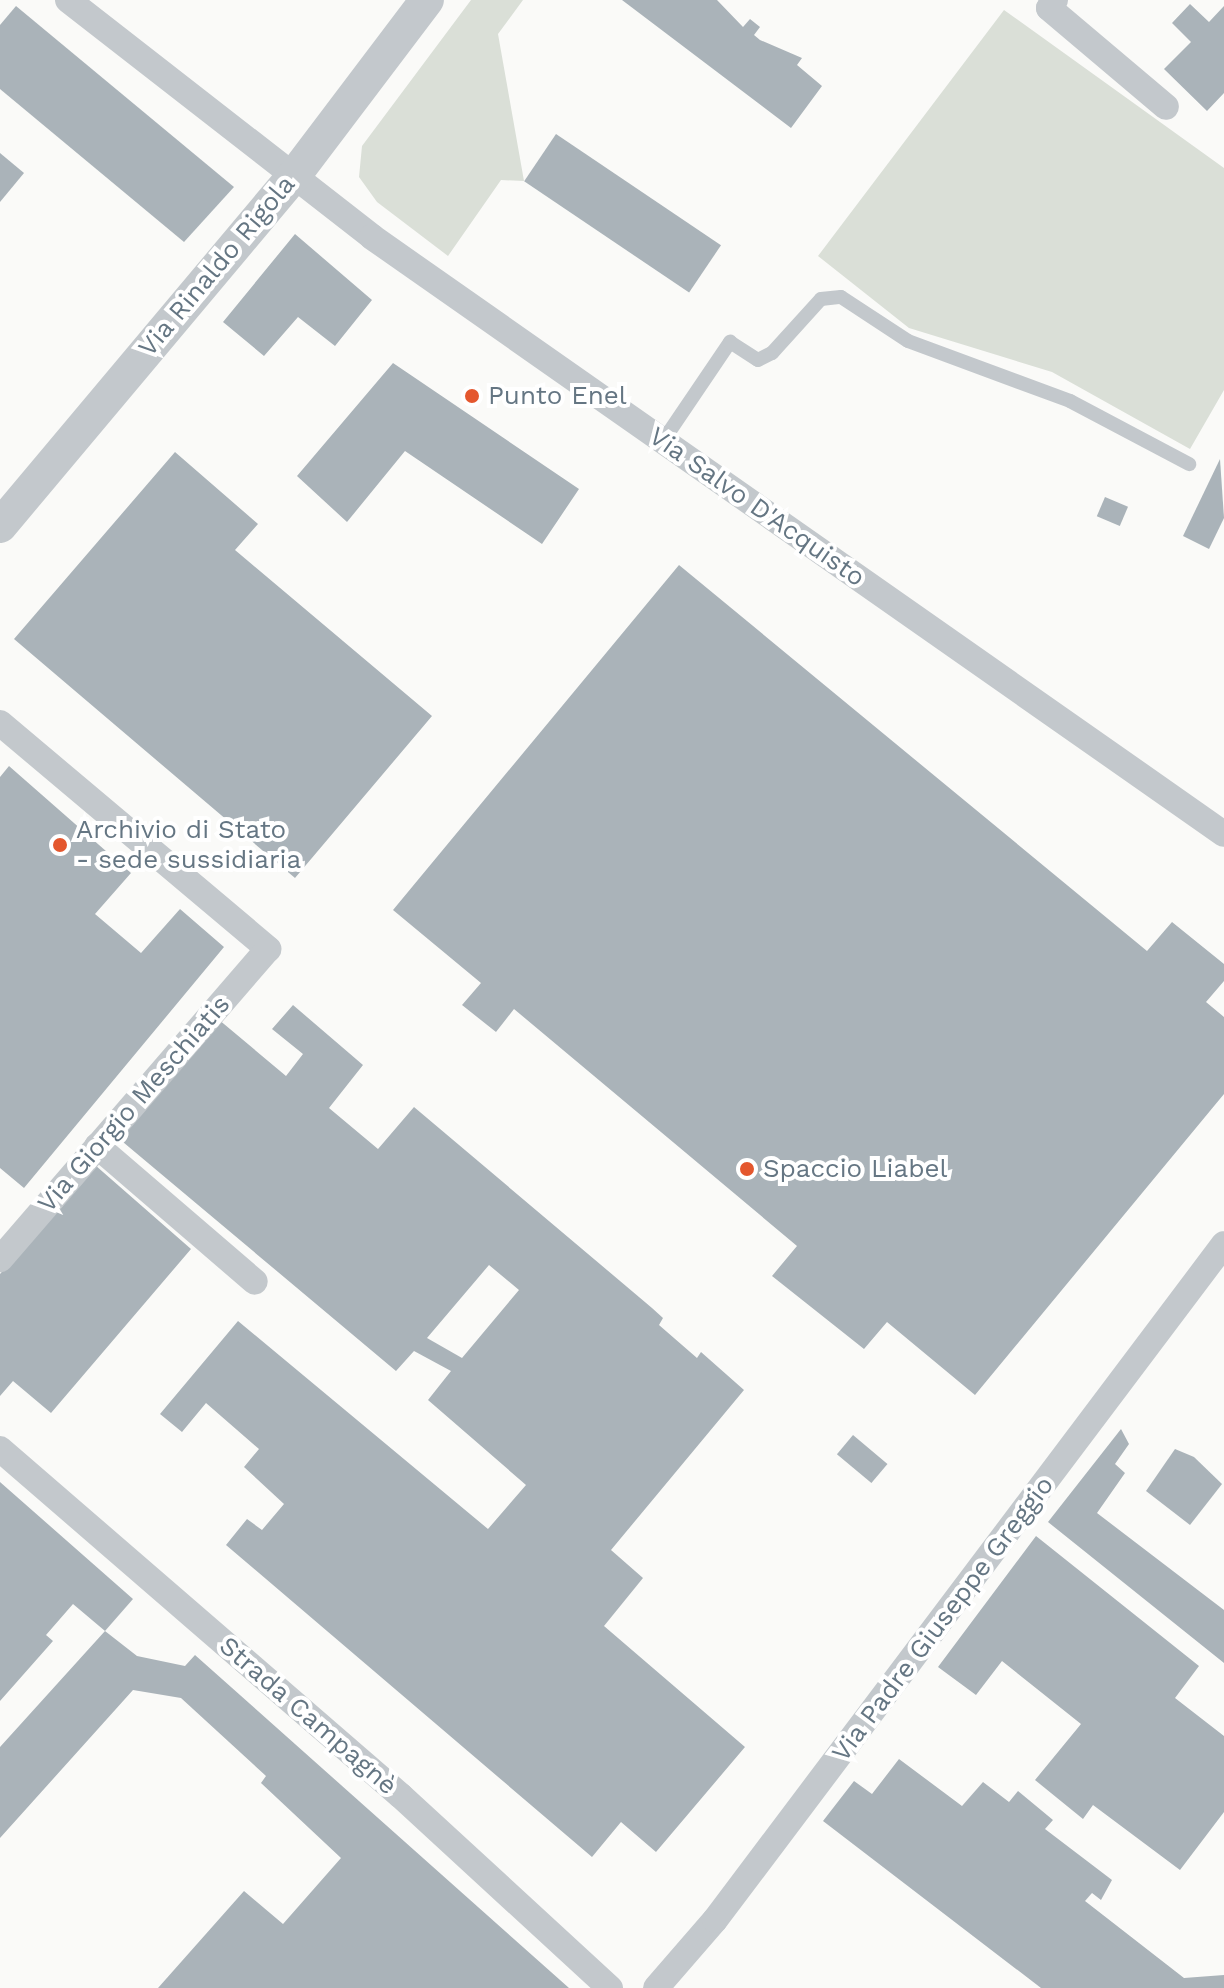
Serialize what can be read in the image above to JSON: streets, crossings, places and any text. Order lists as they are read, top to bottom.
{
  "streets": {
    "street": [
      "Via Rinaldo Rigola",
      "Via Salvo D'Acquisto",
      "Via Giorgio Meschiatis",
      "Via Padre Giuseppe Greggio",
      "Strada Campagnè"
    ]
  },
  "crossings": [
    ["Via Rinaldo Rigola", "Via Salvo D'Acquisto"]
  ],
  "places": ["Punto Enel", "Archivio di Stato - sede sussidiaria", "Spaccio Liabel"]
}
